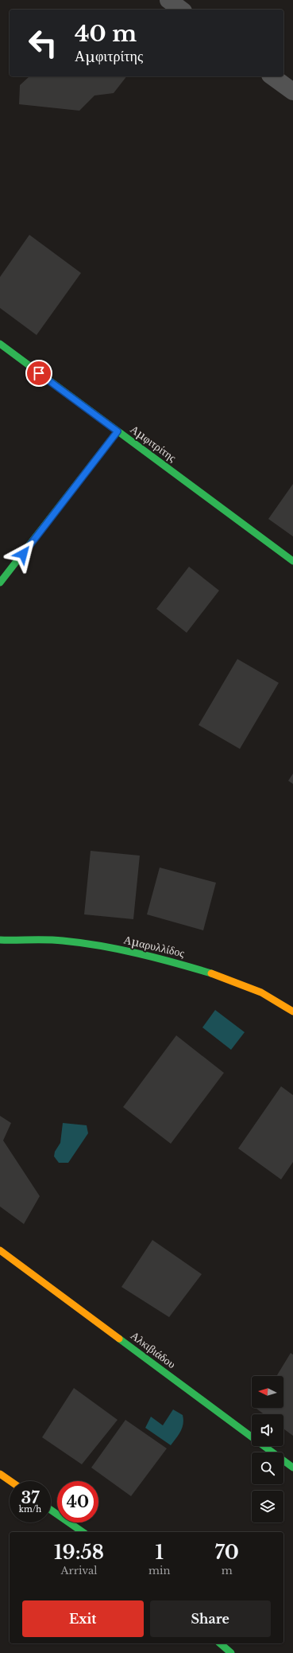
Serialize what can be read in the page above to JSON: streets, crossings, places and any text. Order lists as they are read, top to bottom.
{
  "streets": {
    "street": ["Αμφιτρίτης", "Αμαρυλλίδος", "Αλκιβιάδου"]
  },
  "north": "left",
  "page": {
    "turn": ["40 m", "Αμφιτρίτης"],
    "speed": "37 km/h",
    "limit": "40",
    "eta": [
      "19:58",
      "Arrival",
      "1",
      "min",
      "70",
      "m"
    ],
    "buttons": ["Exit", "Share"]
  }
}
